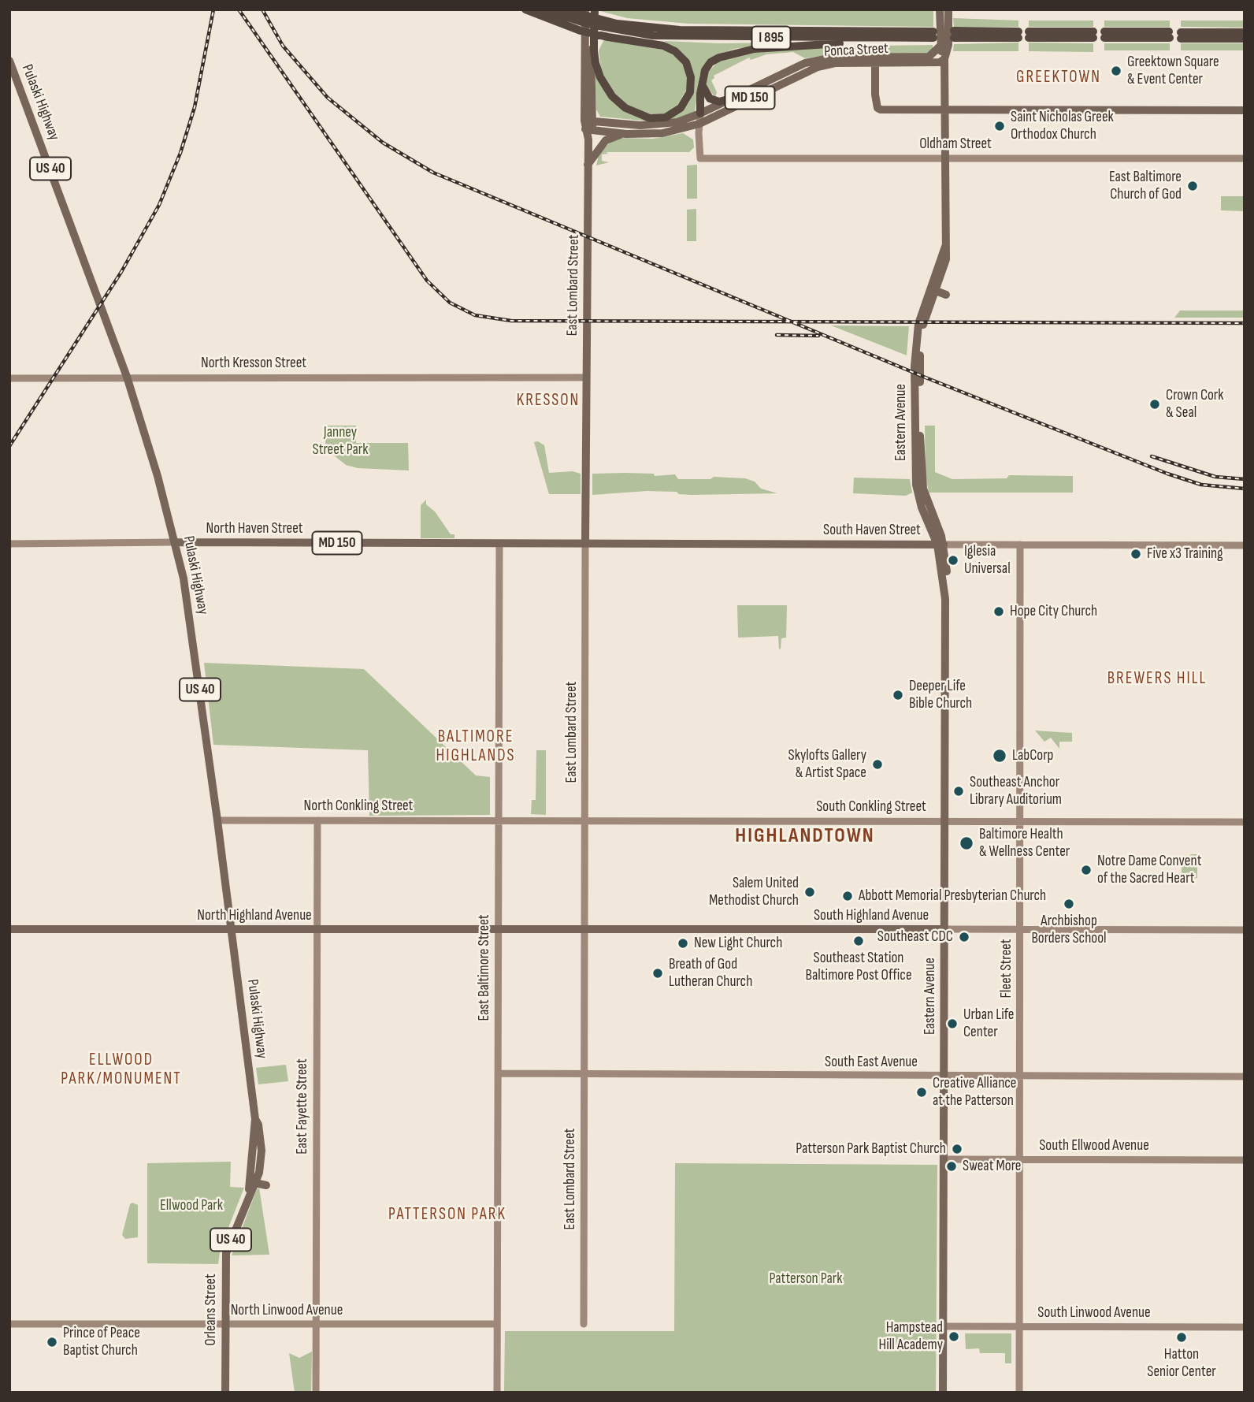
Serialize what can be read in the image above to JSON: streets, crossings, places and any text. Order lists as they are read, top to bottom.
{
  "streets": {
    "highway": ["I 895"],
    "main road": [
      "Ponca Street",
      "MD 150",
      "Pulaski Highway",
      "US 40",
      "East Lombard Street",
      "Eastern Avenue",
      "North Haven Street",
      "South Haven Street",
      "North Highland Avenue",
      "South Highland Avenue",
      "Orleans Street"
    ],
    "street": [
      "Oldham Street",
      "North Kresson Street",
      "North Conkling Street",
      "South Conkling Street",
      "East Baltimore Street",
      "Fleet Street",
      "South East Avenue",
      "East Fayette Street",
      "South Ellwood Avenue",
      "North Linwood Avenue",
      "South Linwood Avenue"
    ]
  },
  "crossings": [
    ["I 895", "MD 150"],
    ["I 895", "Eastern Avenue"],
    ["Ponca Street", "MD 150"],
    ["Ponca Street", "Oldham Street"],
    ["Ponca Street", "East Lombard Street"],
    ["Ponca Street", "Eastern Avenue"],
    ["MD 150", "East Lombard Street"],
    ["MD 150", "Eastern Avenue"],
    ["Pulaski Highway", "North Kresson Street"],
    ["Pulaski Highway", "North Haven Street"],
    ["Pulaski Highway", "North Conkling Street"],
    ["Pulaski Highway", "North Highland Avenue"],
    ["Pulaski Highway", "Orleans Street"],
    ["Oldham Street", "Eastern Avenue"],
    ["East Lombard Street", "North Kresson Street"],
    ["East Lombard Street", "South Haven Street"],
    ["East Lombard Street", "South Conkling Street"],
    ["East Lombard Street", "South Highland Avenue"],
    ["East Lombard Street", "South East Avenue"],
    ["Eastern Avenue", "South Haven Street"],
    ["Eastern Avenue", "South Conkling Street"],
    ["Eastern Avenue", "South Highland Avenue"],
    ["Eastern Avenue", "South East Avenue"],
    ["Eastern Avenue", "South Ellwood Avenue"],
    ["Eastern Avenue", "South Linwood Avenue"],
    ["North Haven Street", "South Haven Street"],
    ["North Haven Street", "East Baltimore Street"],
    ["South Haven Street", "East Baltimore Street"],
    ["South Haven Street", "Fleet Street"],
    ["North Conkling Street", "South Conkling Street"],
    ["North Conkling Street", "East Baltimore Street"],
    ["North Conkling Street", "East Fayette Street"],
    ["South Conkling Street", "East Baltimore Street"],
    ["South Conkling Street", "Fleet Street"],
    ["North Highland Avenue", "South Highland Avenue"],
    ["North Highland Avenue", "East Baltimore Street"],
    ["North Highland Avenue", "East Fayette Street"],
    ["South Highland Avenue", "East Baltimore Street"],
    ["South Highland Avenue", "Fleet Street"],
    ["East Baltimore Street", "South East Avenue"],
    ["East Baltimore Street", "North Linwood Avenue"],
    ["Fleet Street", "South East Avenue"],
    ["Fleet Street", "South Ellwood Avenue"],
    ["Fleet Street", "South Linwood Avenue"],
    ["East Fayette Street", "North Linwood Avenue"],
    ["Orleans Street", "North Linwood Avenue"]
  ],
  "districts": [
    "GREEKTOWN",
    "KRESSON",
    "BREWERS HILL",
    "BALTIMORE HIGHLANDS",
    "HIGHLANDTOWN",
    "ELLWOOD PARK/MONUMENT",
    "PATTERSON PARK"
  ],
  "parks": ["Janney Street Park", "Ellwood Park", "Patterson Park"],
  "places": [
    "Greektown Square & Event Center",
    "Saint Nicholas Greek Orthodox Church",
    "East Baltimore Church of God",
    "Crown Cork & Seal",
    "Five x3 Training",
    "Iglesia Universal",
    "Hope City Church",
    "Deeper Life Bible Church",
    "LabCorp",
    "Skylofts Gallery & Artist Space",
    "Southeast Anchor Library Auditorium",
    "Baltimore Health & Wellness Center",
    "Notre Dame Convent of the Sacred Heart",
    "Salem United Methodist Church",
    "Abbott Memorial Presbyterian Church",
    "Archbishop Borders School",
    "Southeast CDC",
    "Southeast Station Baltimore Post Office",
    "New Light Church",
    "Breath of God Lutheran Church",
    "Urban Life Center",
    "Creative Alliance at the Patterson",
    "Patterson Park Baptist Church",
    "Sweat More",
    "Hampstead Hill Academy",
    "Hatton Senior Center",
    "Prince of Peace Baptist Church"
  ]
}
